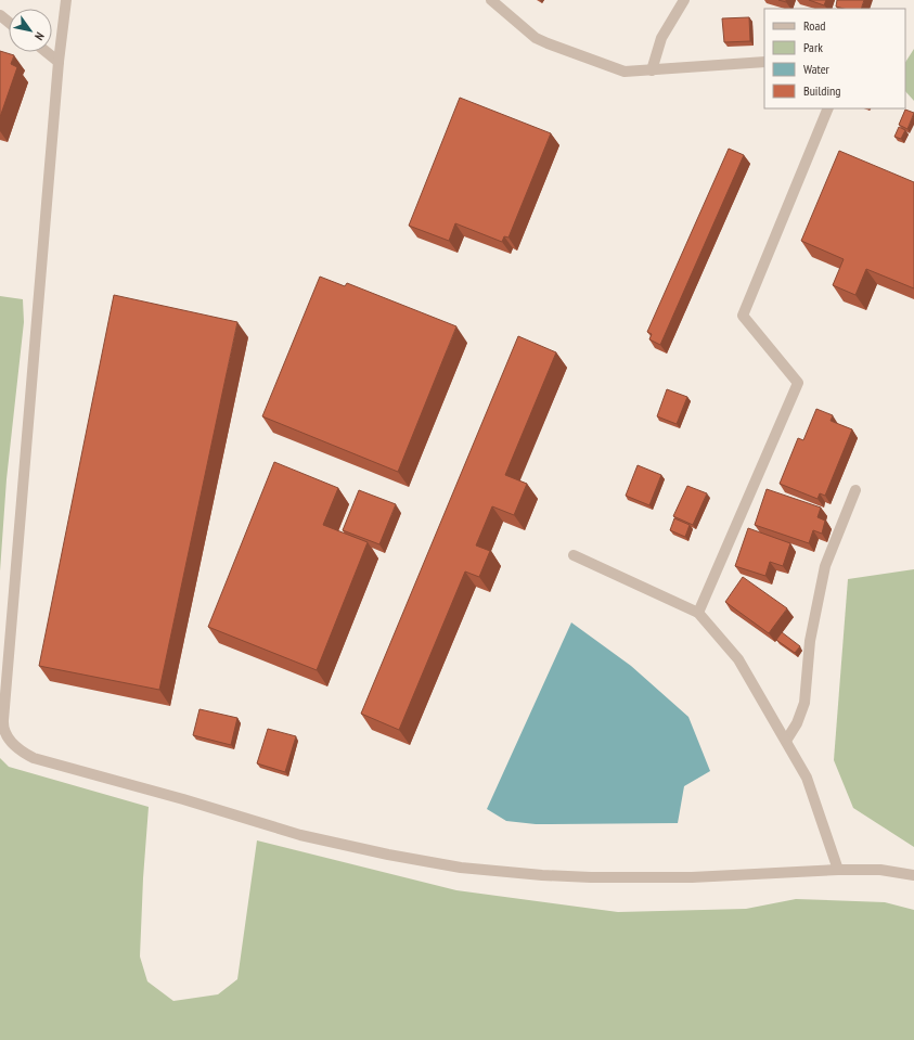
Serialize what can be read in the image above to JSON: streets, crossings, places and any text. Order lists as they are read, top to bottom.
{
  "legend": [
    "Road",
    "Park",
    "Water",
    "Building"
  ],
  "north": "bottom right"
}
